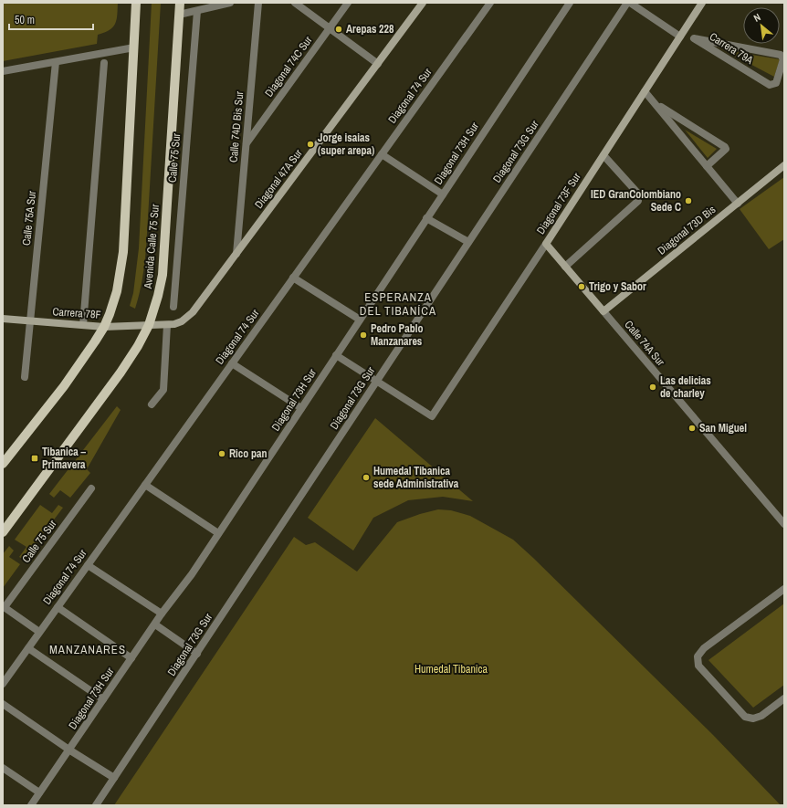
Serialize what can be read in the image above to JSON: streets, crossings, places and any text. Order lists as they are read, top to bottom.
{
  "streets": {
    "main road": ["Avenida Calle 75 Sur"],
    "street": [
      "Carrera 79A",
      "Diagonal 74C Sur",
      "Diagonal 74 Sur",
      "Calle 74D Bis Sur",
      "Diagonal 73G Sur",
      "Diagonal 73H Sur",
      "Calle 75 Sur",
      "Diagonal 47A Sur",
      "Diagonal 73F Sur",
      "Calle 75A Sur",
      "Diagonal 73D Bis",
      "Carrera 78F",
      "Calle 74A Sur"
    ]
  },
  "crossings": [
    ["Diagonal 74C Sur", "Calle 74D Bis Sur"],
    ["Calle 74D Bis Sur", "Diagonal 47A Sur"],
    ["Diagonal 73G Sur", "Diagonal 73F Sur"],
    ["Diagonal 47A Sur", "Avenida Calle 75 Sur"],
    ["Diagonal 47A Sur", "Carrera 78F"],
    ["Diagonal 73F Sur", "Calle 74A Sur"],
    ["Calle 75A Sur", "Carrera 78F"],
    ["Diagonal 73D Bis", "Calle 74A Sur"],
    ["Avenida Calle 75 Sur", "Carrera 78F"]
  ],
  "districts": ["ESPERANZA DEL TIBANÍCA", "MANZANARES"],
  "parks": ["Humedal Tibanica"],
  "places": {
    "other": [
      "Arepas 228",
      "Jorge isaias (super arepa)",
      "IED GranColombiano Sede C",
      "Trigo y Sabor",
      "Pedro Pablo Manzanares",
      "Las delicias de charley",
      "San Miguel",
      "Rico pan",
      "Humedal Tibanica sede Administrativa"
    ],
    "transit": ["Tibanica – Primavera"]
  },
  "scale_bar": "50 m",
  "north": "top left"
}
